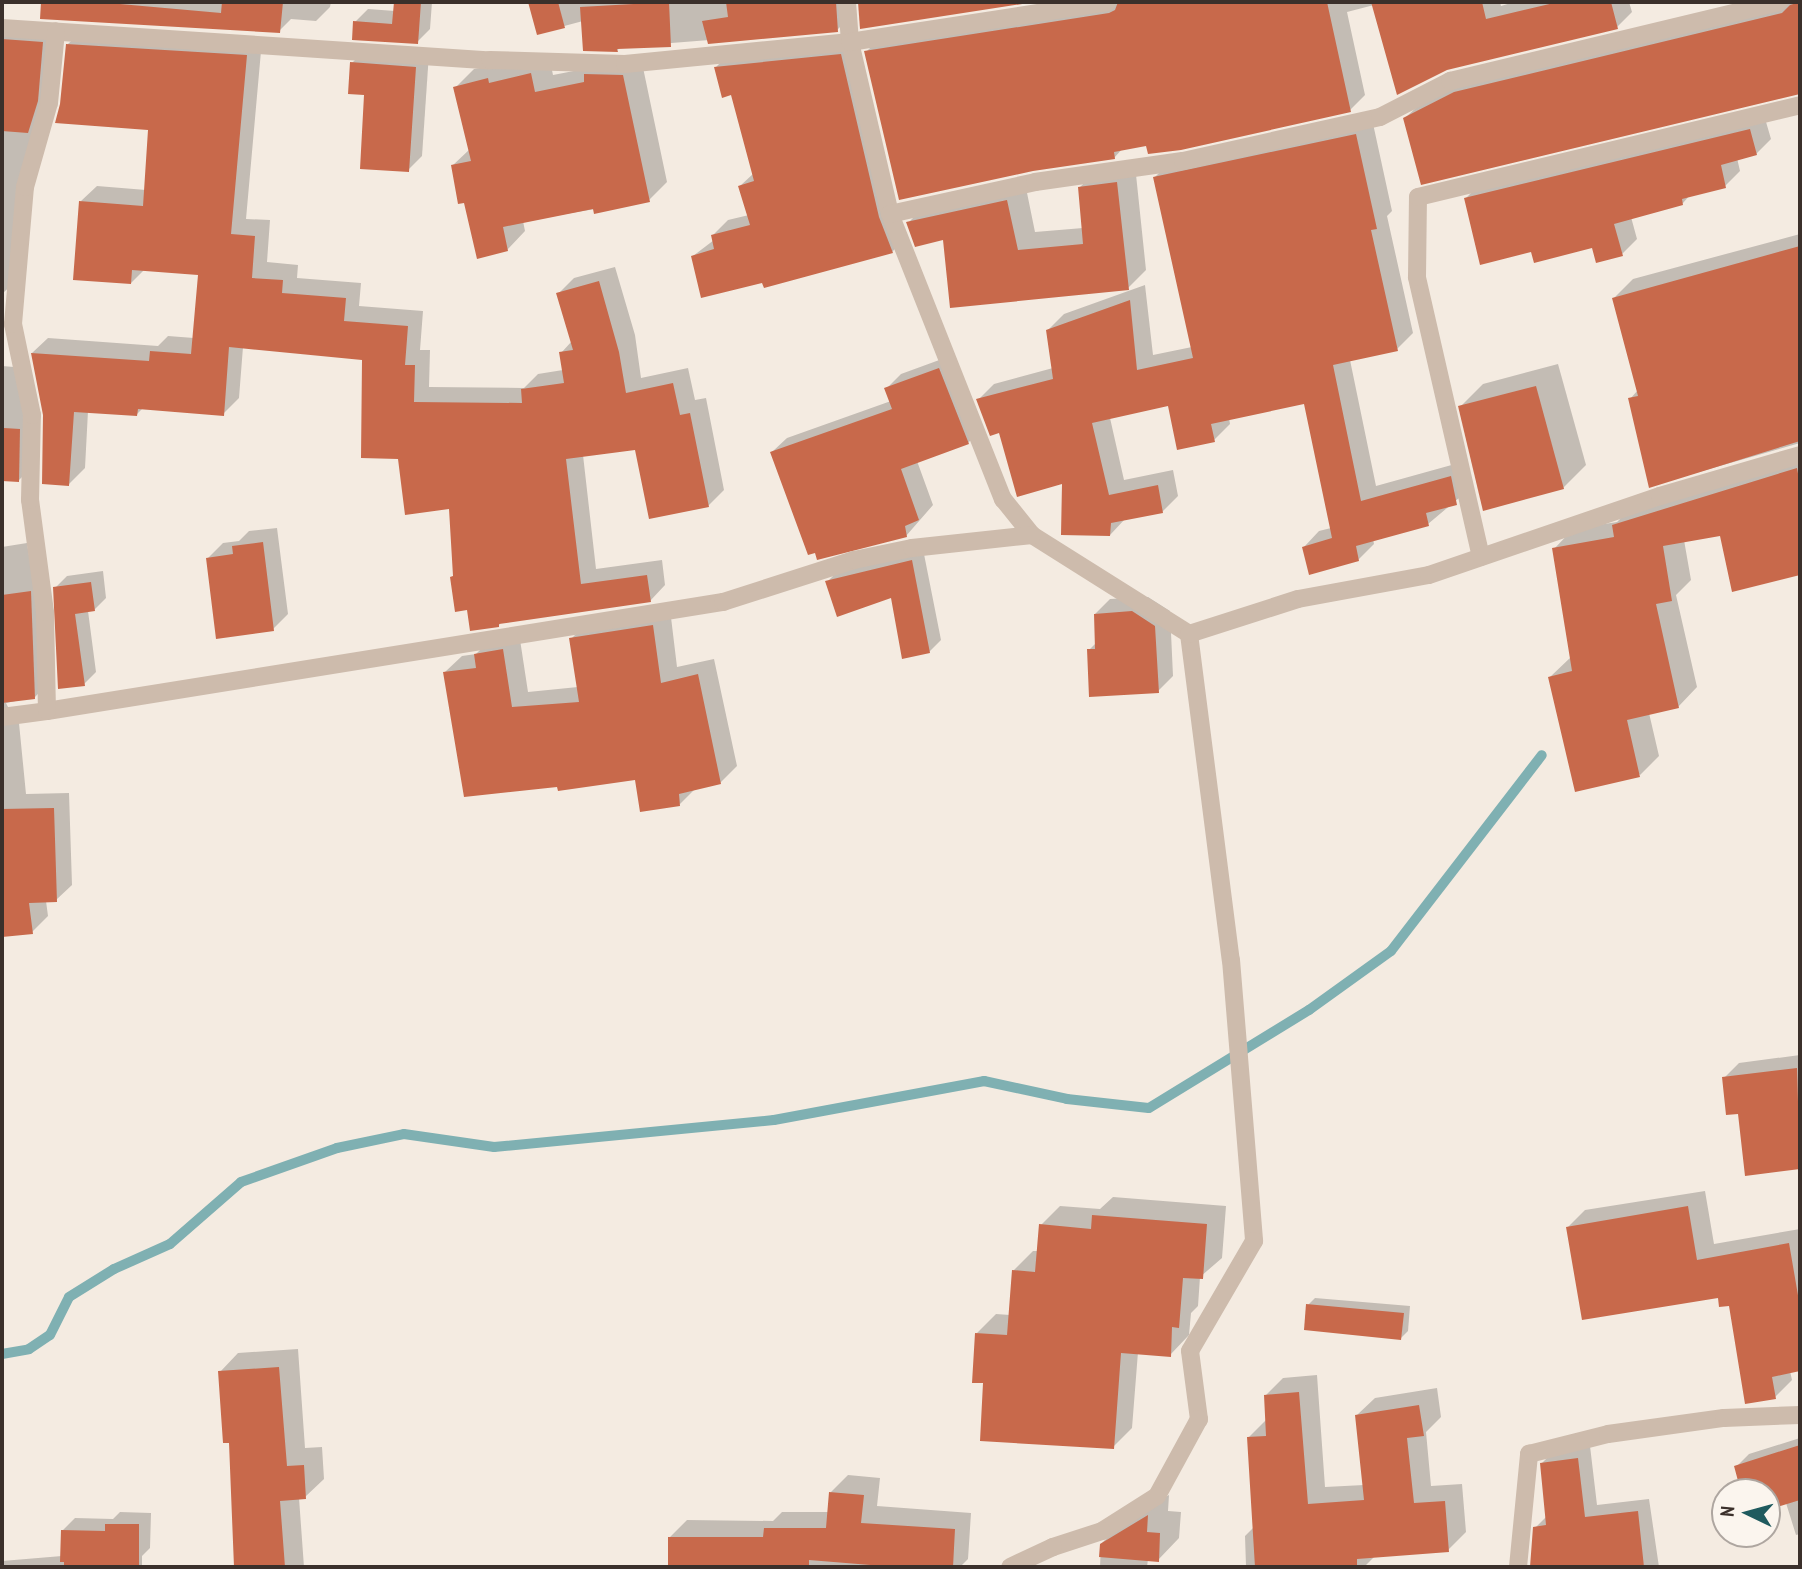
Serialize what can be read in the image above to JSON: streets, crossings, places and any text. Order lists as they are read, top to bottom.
{
  "north": "left"
}
